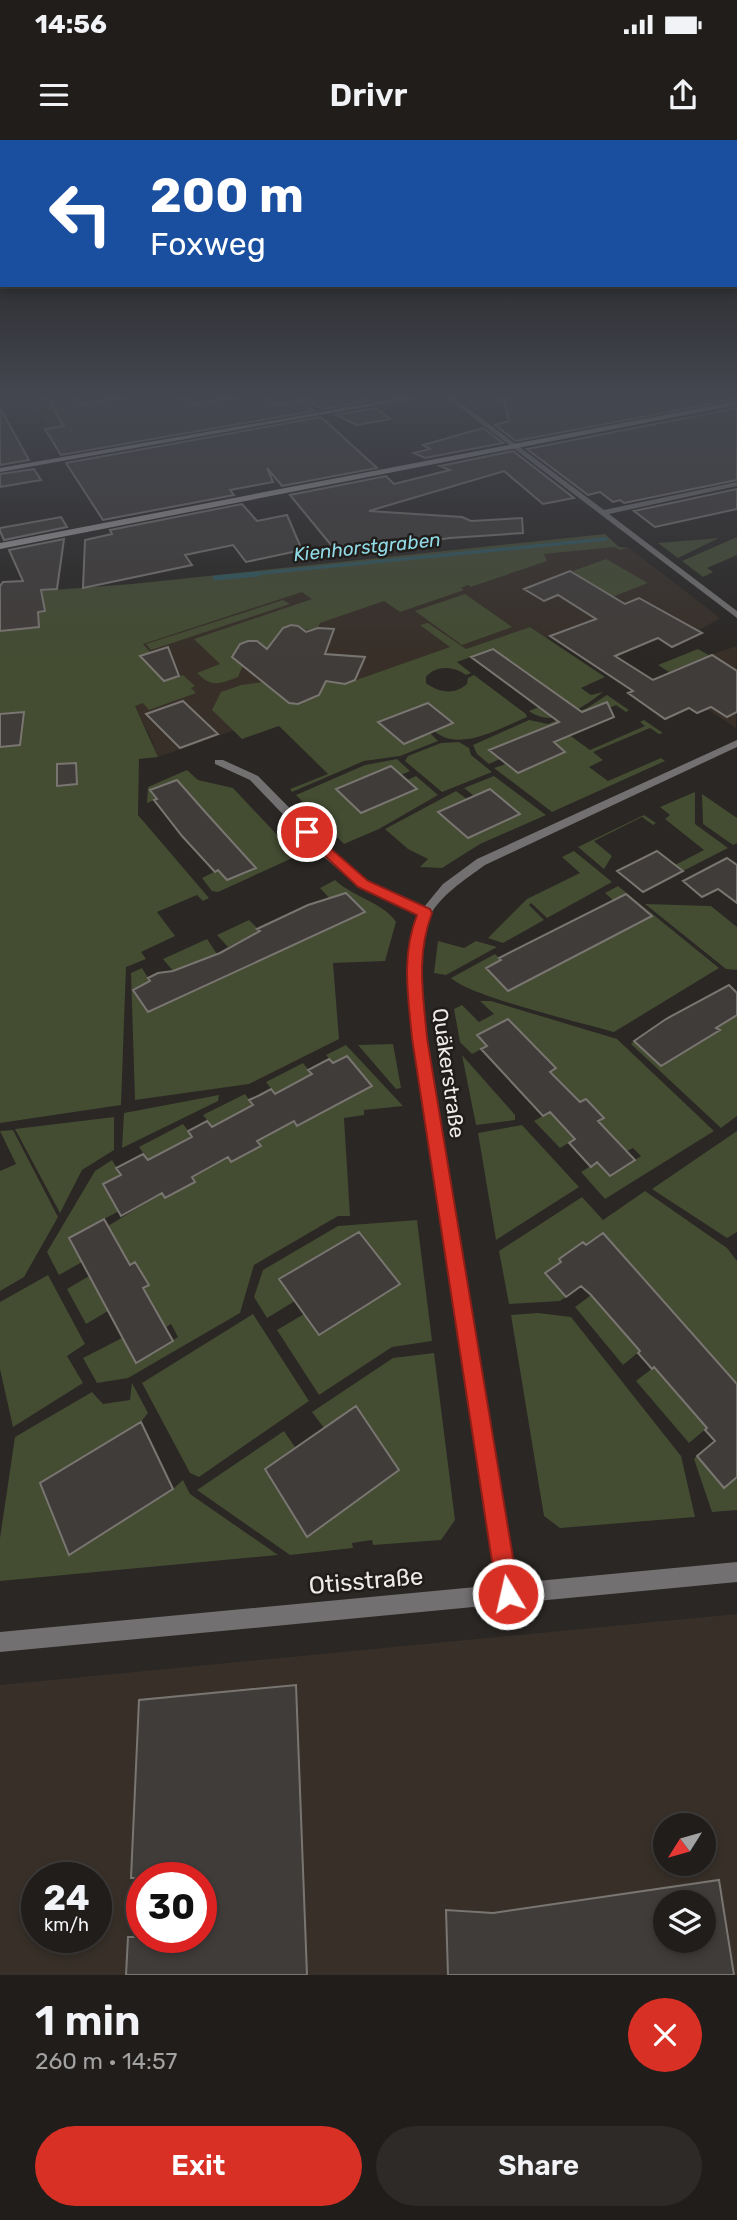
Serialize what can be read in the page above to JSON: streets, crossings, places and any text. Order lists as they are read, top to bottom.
{
  "streets": {
    "street": ["Quäkerstraße", "Otisstraße"]
  },
  "crossings": [
    ["Quäkerstraße", "Otisstraße"]
  ],
  "water": ["Kienhorstgraben"],
  "north": "bottom left",
  "page": {
    "status": "14:56",
    "header": "Drivr",
    "turn": ["200 m", "Foxweg"],
    "speed": "24 km/h",
    "limit": "30",
    "heading": ["1 min", "260 m · 14:57"],
    "buttons": ["Exit", "Share"]
  }
}
